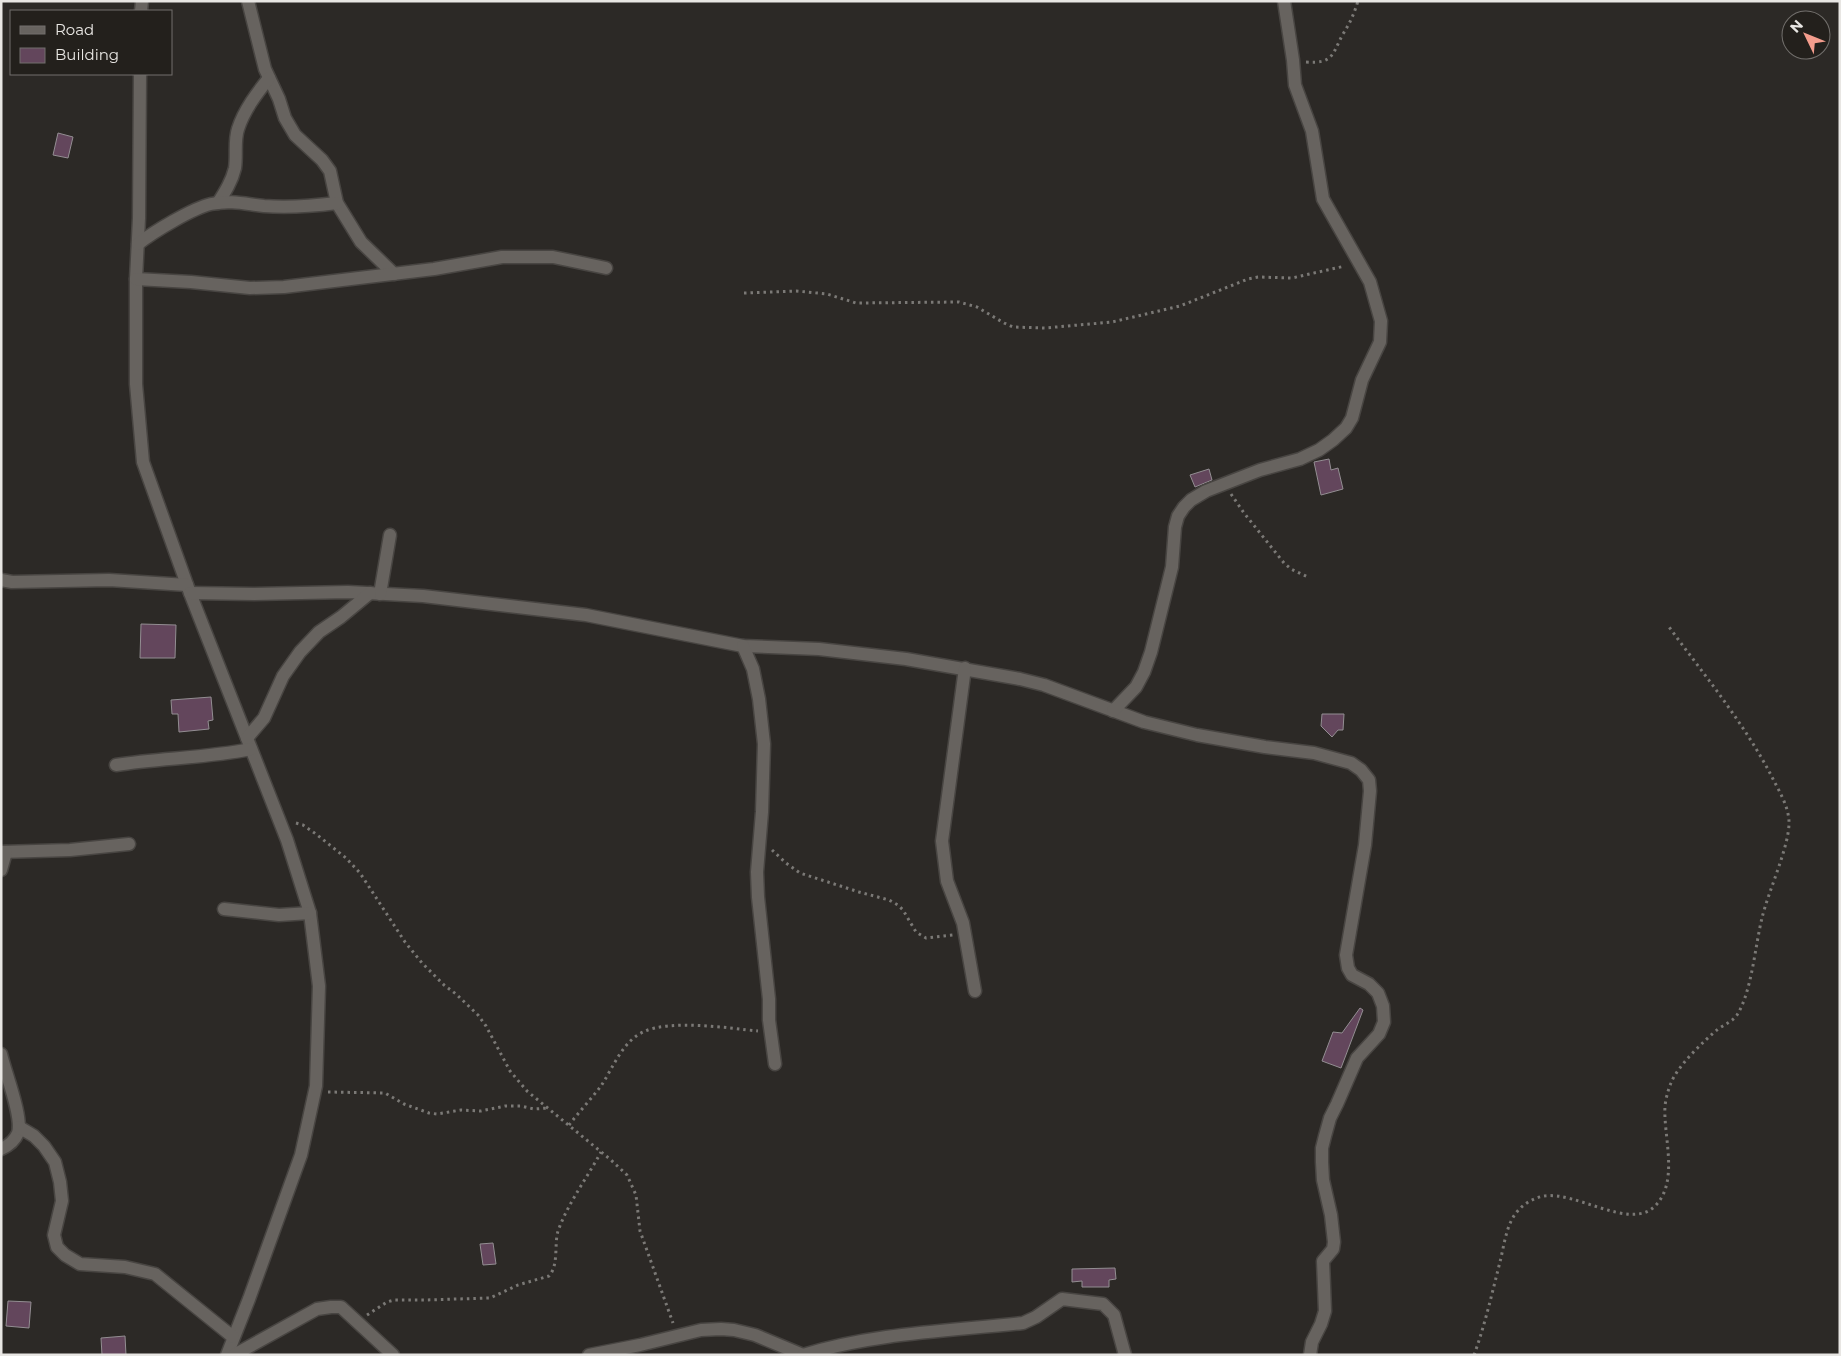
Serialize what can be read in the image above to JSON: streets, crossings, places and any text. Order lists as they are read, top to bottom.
{
  "legend": ["Road", "Building"],
  "north": "top left"
}
